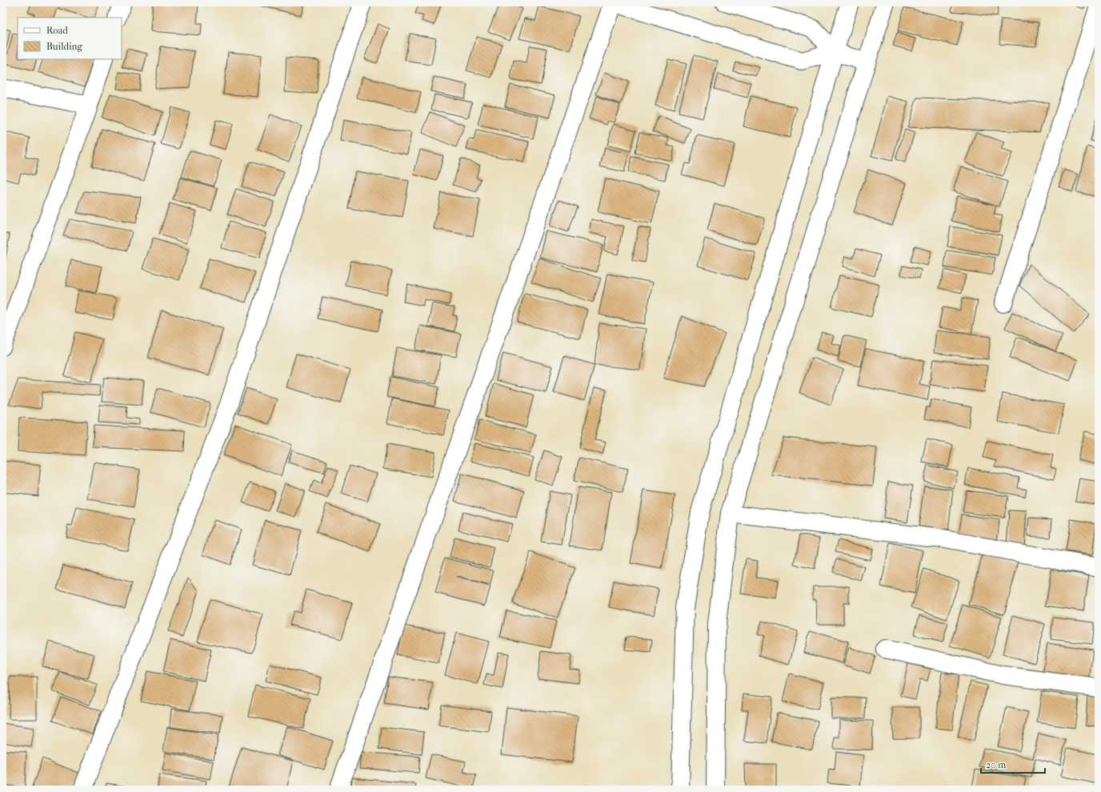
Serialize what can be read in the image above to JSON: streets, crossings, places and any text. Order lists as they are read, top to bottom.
{
  "legend": ["Road", "Building"],
  "scale_bar": "20 m"
}
